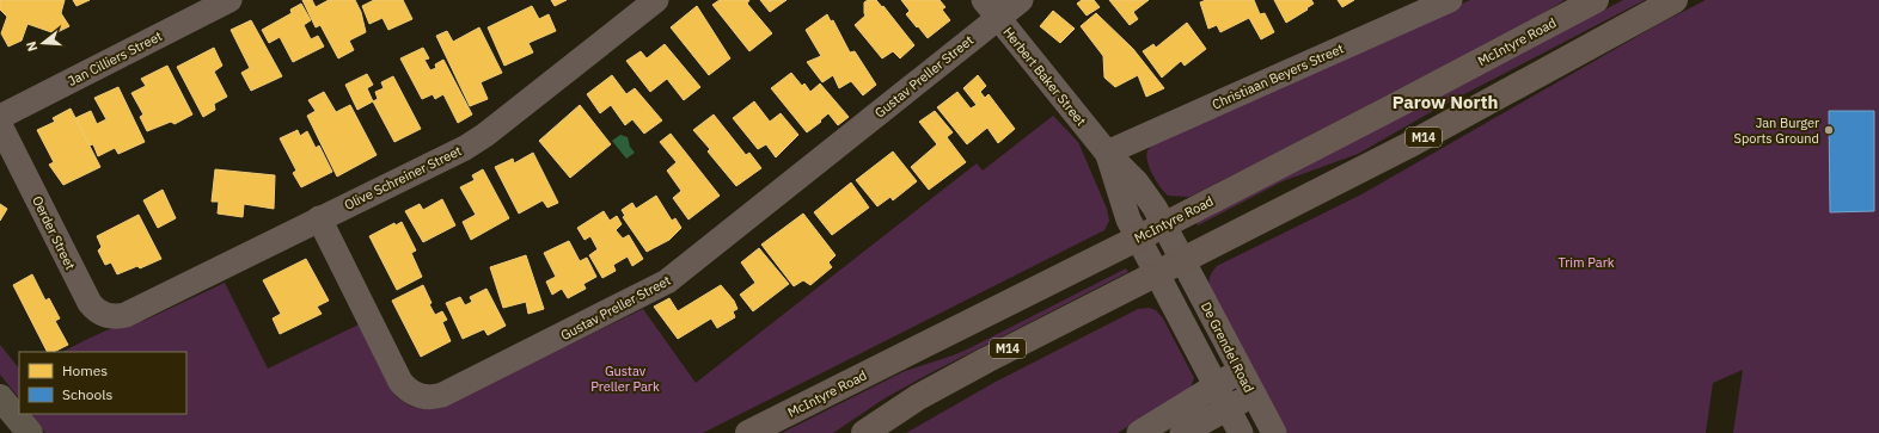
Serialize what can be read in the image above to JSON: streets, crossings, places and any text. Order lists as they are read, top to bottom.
{
  "streets": {
    "main road": ["McIntyre Road", "M14"],
    "street": [
      "Jan Cilliers Street",
      "Gustav Preller Street",
      "Herbert Baker Street",
      "Christiaan Beyers Street",
      "Olive Schreiner Street",
      "Oerder Street",
      "De Grendel Road"
    ]
  },
  "crossings": [
    ["McIntyre Road", "Herbert Baker Street"],
    ["McIntyre Road", "De Grendel Road"],
    ["Gustav Preller Street", "Herbert Baker Street"],
    ["Gustav Preller Street", "Olive Schreiner Street"],
    ["Herbert Baker Street", "Christiaan Beyers Street"],
    ["Herbert Baker Street", "De Grendel Road"],
    ["M14", "De Grendel Road"],
    ["Olive Schreiner Street", "Oerder Street"]
  ],
  "districts": ["Parow North"],
  "parks": ["Trim Park", "Gustav Preller Park"],
  "places": ["Jan Burger Sports Ground"],
  "legend": ["Homes", "Schools"],
  "north": "left"
}
